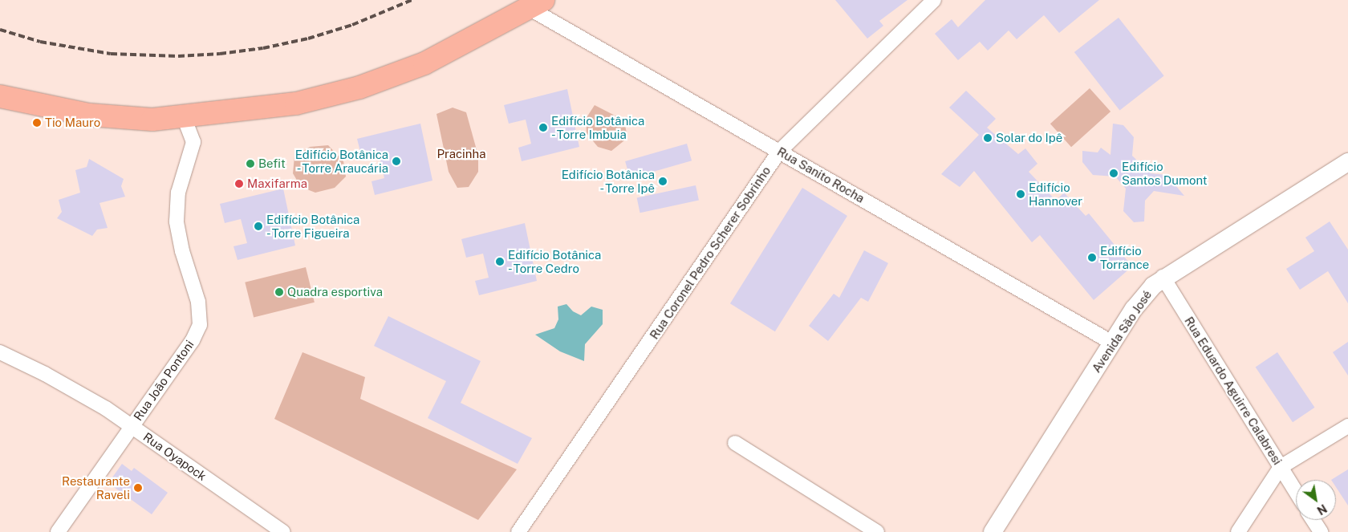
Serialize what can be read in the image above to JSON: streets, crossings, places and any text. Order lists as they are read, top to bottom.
{
  "streets": {
    "street": [
      "Rua Sanito Rocha",
      "Rua Coronel Pedro Scherer Sobrinho",
      "Avenida São José",
      "Rua João Pontoni",
      "Rua Eduardo Aguirre Calabresi",
      "Rua Oyapock"
    ]
  },
  "crossings": [
    ["Rua Sanito Rocha", "Rua Coronel Pedro Scherer Sobrinho"],
    ["Rua Sanito Rocha", "Avenida São José"],
    ["Avenida São José", "Rua Eduardo Aguirre Calabresi"],
    ["Rua João Pontoni", "Rua Oyapock"]
  ],
  "parks": ["Pracinha"],
  "places": [
    "Tio Mauro",
    "Edifício Botânica - Torre Imbuia",
    "Solar do Ipê",
    "Edifício Botânica - Torre Araucária",
    "Befit",
    "Edifício Santos Dumont",
    "Edifício Botânica - Torre Ipê",
    "Maxifarma",
    "Edifício Hannover",
    "Edifício Botânica - Torre Figueira",
    "Edifício Torrance",
    "Edifício Botânica - Torre Cedro",
    "Quadra esportiva",
    "Restaurante Raveli"
  ],
  "north": "bottom right"
}
